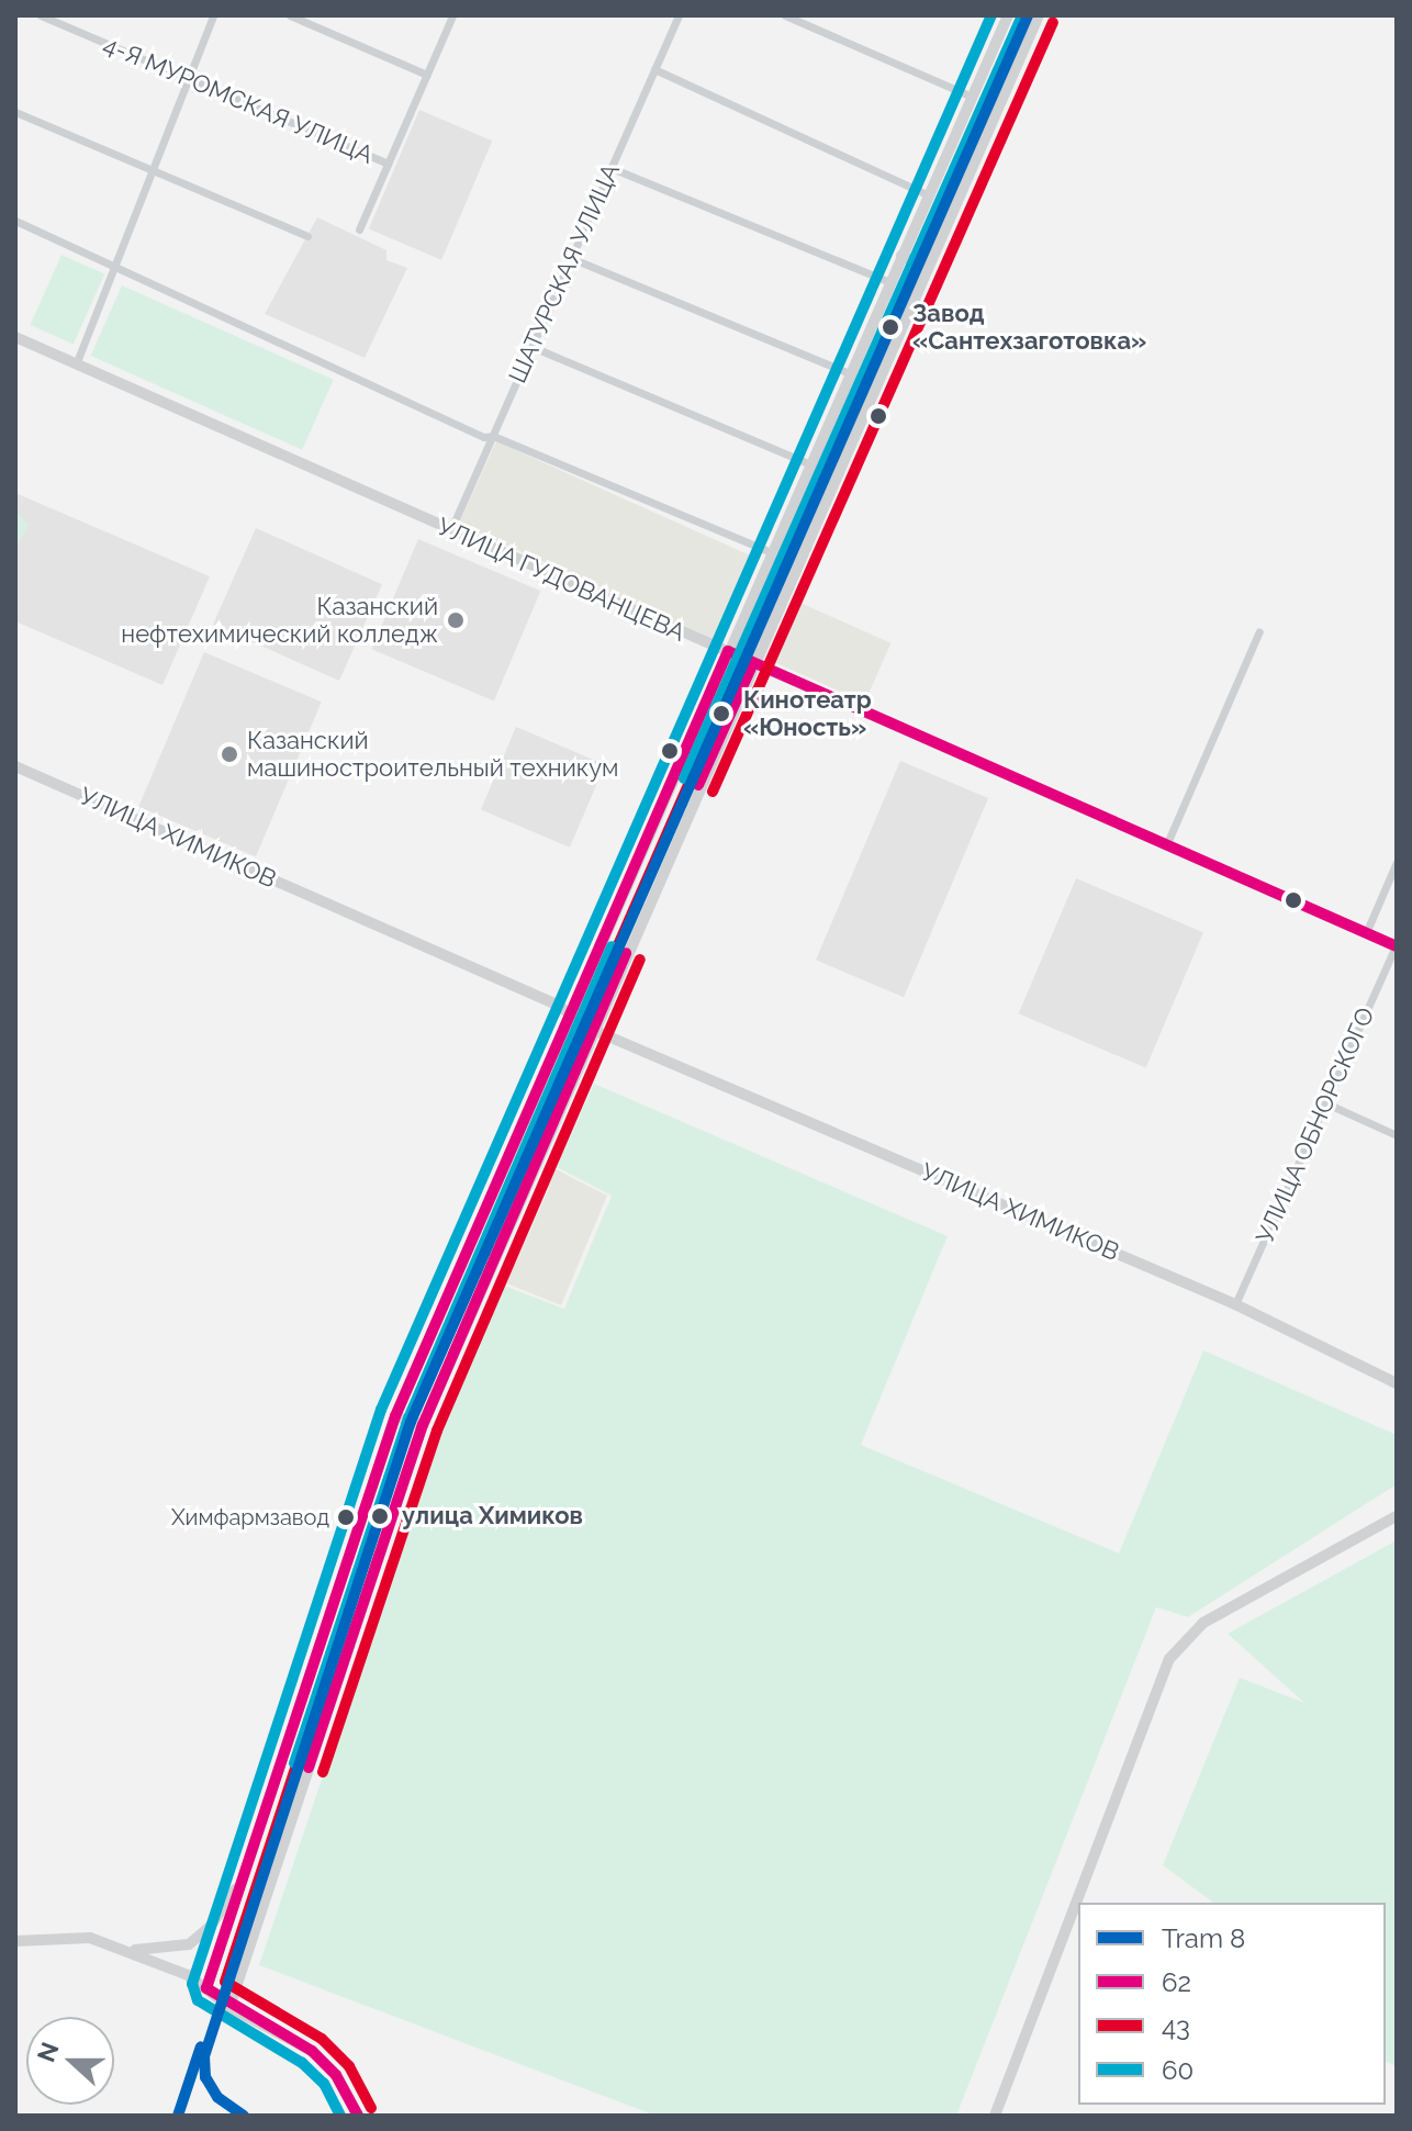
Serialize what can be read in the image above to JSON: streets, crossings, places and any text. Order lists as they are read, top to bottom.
{
  "streets": {
    "main road": ["УЛИЦА ГУДОВАНЦЕВА", "УЛИЦА ХИМИКОВ"],
    "street": ["4-Я МУРОМСКАЯ УЛИЦА", "ШАТУРСКАЯ УЛИЦА", "УЛИЦА ОБНОРСКОГО"]
  },
  "crossings": [
    ["ШАТУРСКАЯ УЛИЦА", "УЛИЦА ГУДОВАНЦЕВА"],
    ["УЛИЦА ГУДОВАНЦЕВА", "УЛИЦА ОБНОРСКОГО"],
    ["УЛИЦА ХИМИКОВ", "УЛИЦА ОБНОРСКОГО"]
  ],
  "places": [
    "Завод «Сантехзаготовка»",
    "Казанский нефтехимический колледж",
    "Кинотеатр «Юность»",
    "Казанский машиностроительный техникум",
    "улица Химиков",
    "Химфармзавод"
  ],
  "lines": [
    "tram line 8",
    "transit line 60",
    "transit line 43",
    "transit line 62"
  ],
  "legend": [
    "Tram 8",
    "62",
    "43",
    "60"
  ],
  "north": "left"
}
